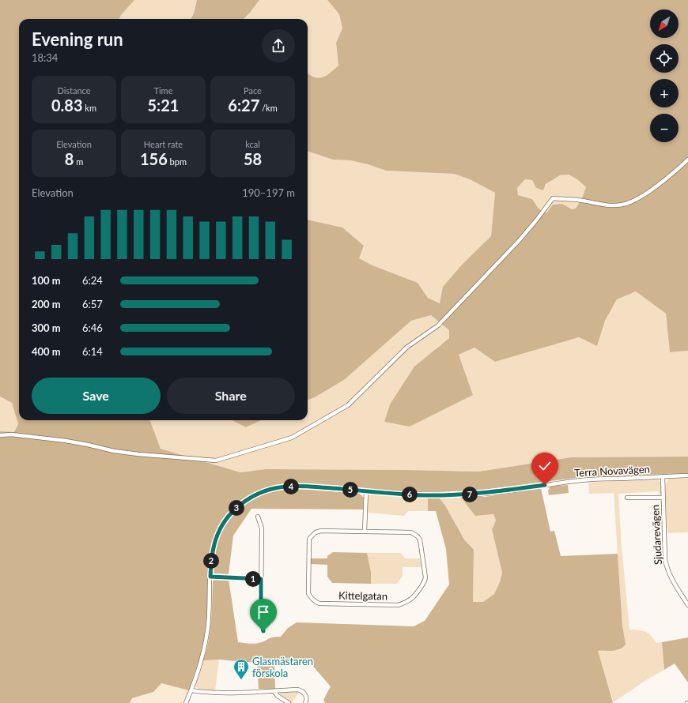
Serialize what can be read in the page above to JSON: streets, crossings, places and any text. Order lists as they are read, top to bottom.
{
  "streets": {
    "street": ["Terra Novavägen", "Sjudarevägen", "Kittelgatan"]
  },
  "crossings": [
    ["Terra Novavägen", "Sjudarevägen"]
  ],
  "places": {
    "building": ["Glasmästaren förskola"]
  },
  "north": "bottom left",
  "page": {
    "map_buttons": ["+", "−"],
    "heading": ["Evening run", "18:34"],
    "stats": [
      ["Distance", "0.83 km"],
      ["Time", "5:21"],
      ["Pace", "6:27 /km"],
      ["Elevation", "8 m"],
      ["Heart rate", "156 bpm"],
      ["kcal", "58"]
    ],
    "chart": ["Elevation", "190–197 m"],
    "list": [
      {
        "name": "100 m",
        "note": "6:24"
      },
      {
        "name": "200 m",
        "note": "6:57"
      },
      {
        "name": "300 m",
        "note": "6:46"
      },
      {
        "name": "400 m",
        "note": "6:14"
      }
    ],
    "buttons": ["Save", "Share"],
    "pins": [
      "4",
      "5",
      "6",
      "7",
      "3",
      "2",
      "1"
    ]
  }
}
